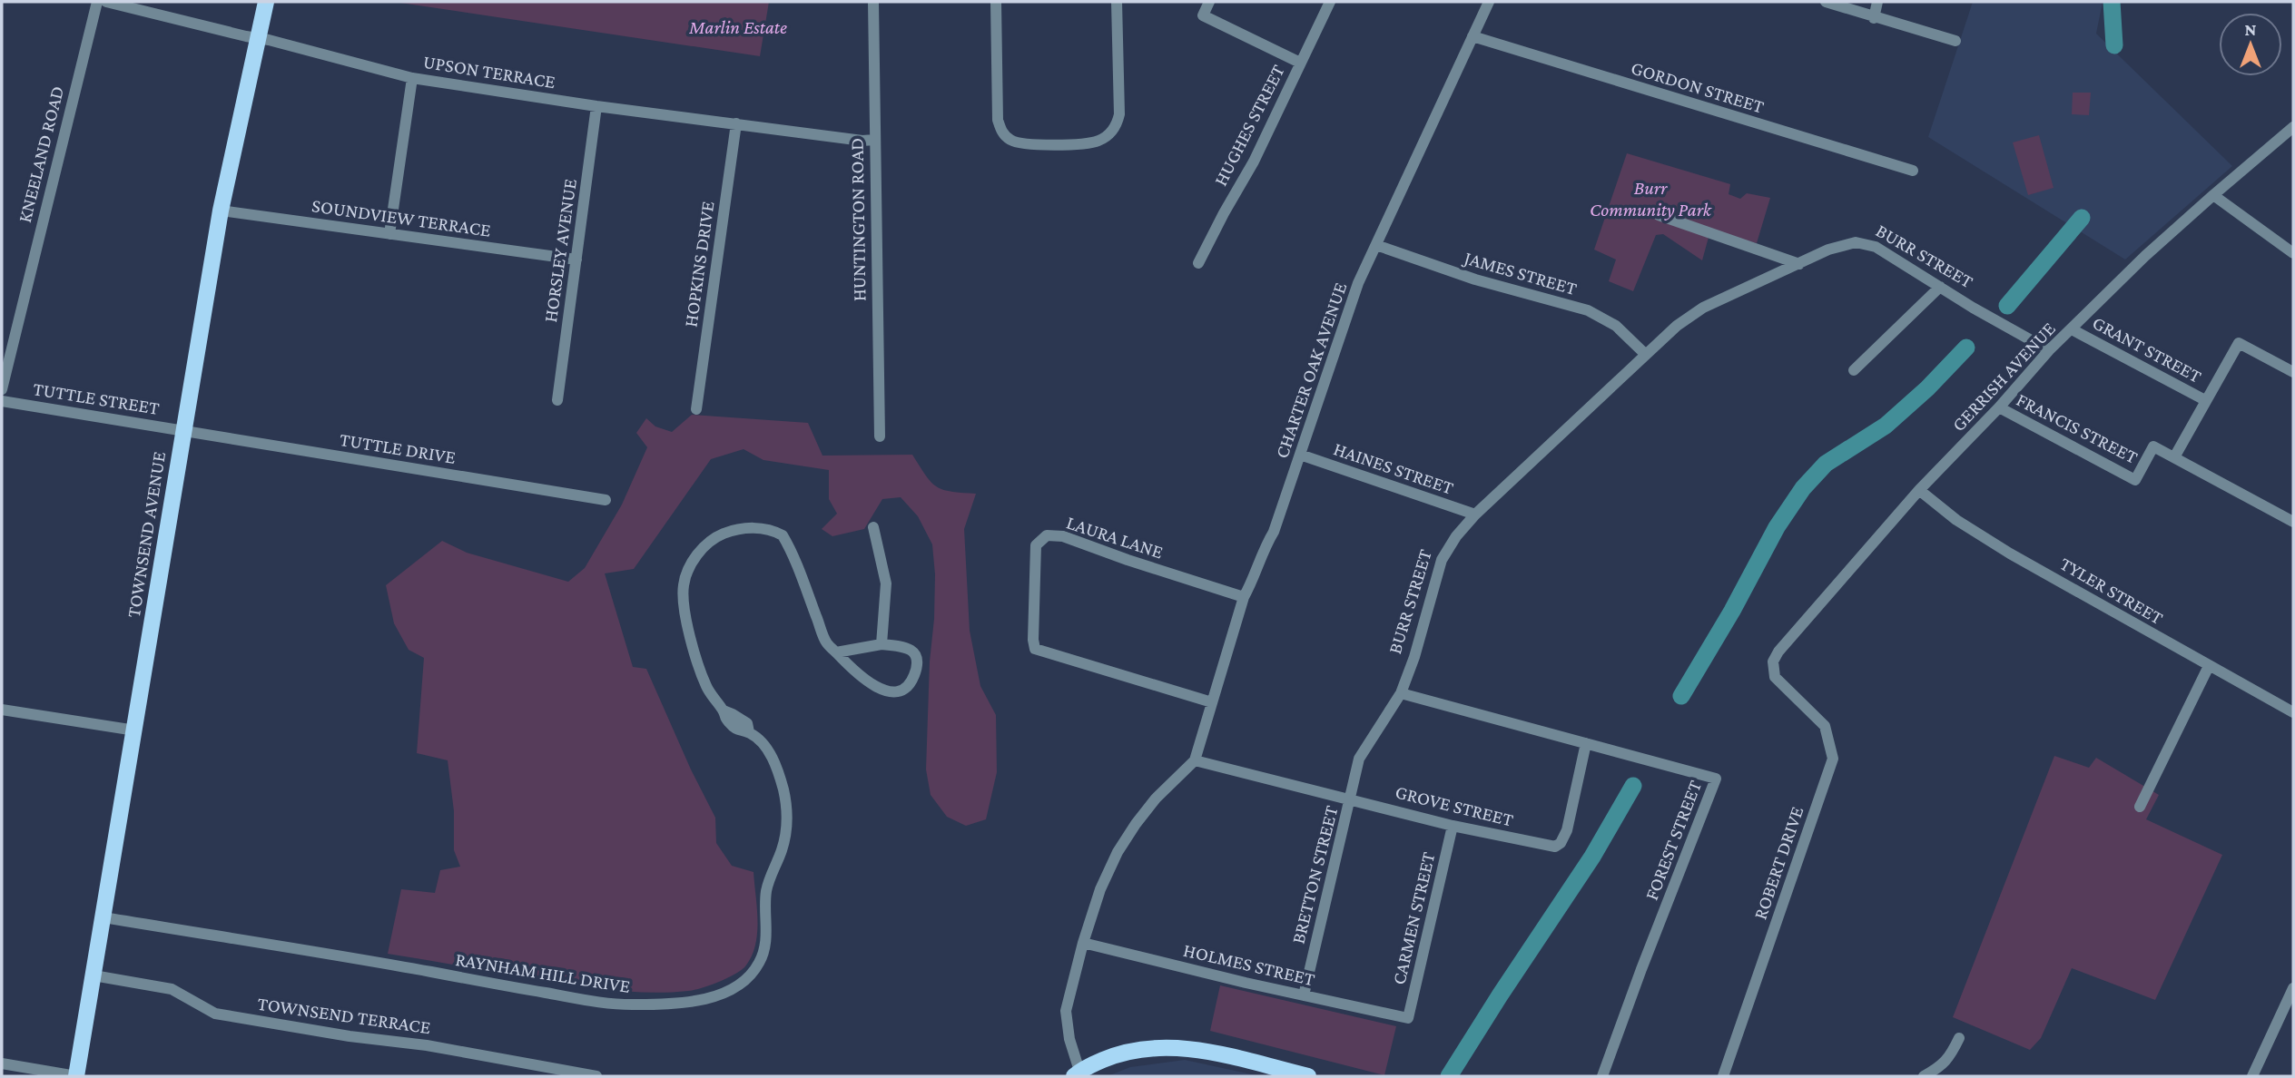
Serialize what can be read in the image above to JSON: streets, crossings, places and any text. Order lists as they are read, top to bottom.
{
  "streets": {
    "main road": ["TOWNSEND AVENUE"],
    "street": [
      "UPSON TERRACE",
      "GORDON STREET",
      "HUGHES STREET",
      "KNEELAND ROAD",
      "SOUNDVIEW TERRACE",
      "HUNTINGTON ROAD",
      "HORSLEY AVENUE",
      "BURR STREET",
      "HOPKINS DRIVE",
      "JAMES STREET",
      "GRANT STREET",
      "CHARTER OAK AVENUE",
      "GERRISH AVENUE",
      "TUTTLE STREET",
      "FRANCIS STREET",
      "TUTTLE DRIVE",
      "HAINES STREET",
      "LAURA LANE",
      "TYLER STREET",
      "GROVE STREET",
      "FOREST STREET",
      "ROBERT DRIVE",
      "BRETTON STREET",
      "CARMEN STREET",
      "HOLMES STREET",
      "RAYNHAM HILL DRIVE",
      "TOWNSEND TERRACE"
    ]
  },
  "crossings": [
    ["UPSON TERRACE", "HUNTINGTON ROAD"],
    ["UPSON TERRACE", "HORSLEY AVENUE"],
    ["UPSON TERRACE", "HOPKINS DRIVE"],
    ["UPSON TERRACE", "TOWNSEND AVENUE"],
    ["GORDON STREET", "CHARTER OAK AVENUE"],
    ["SOUNDVIEW TERRACE", "HORSLEY AVENUE"],
    ["SOUNDVIEW TERRACE", "TOWNSEND AVENUE"],
    ["BURR STREET", "JAMES STREET"],
    ["BURR STREET", "GERRISH AVENUE"],
    ["BURR STREET", "HAINES STREET"],
    ["BURR STREET", "GROVE STREET"],
    ["BURR STREET", "FOREST STREET"],
    ["BURR STREET", "BRETTON STREET"],
    ["JAMES STREET", "CHARTER OAK AVENUE"],
    ["GRANT STREET", "GERRISH AVENUE"],
    ["CHARTER OAK AVENUE", "HAINES STREET"],
    ["CHARTER OAK AVENUE", "LAURA LANE"],
    ["GERRISH AVENUE", "FRANCIS STREET"],
    ["GERRISH AVENUE", "TYLER STREET"],
    ["GERRISH AVENUE", "ROBERT DRIVE"],
    ["TUTTLE STREET", "TUTTLE DRIVE"],
    ["TUTTLE STREET", "TOWNSEND AVENUE"],
    ["TUTTLE DRIVE", "TOWNSEND AVENUE"],
    ["TOWNSEND AVENUE", "RAYNHAM HILL DRIVE"],
    ["TOWNSEND AVENUE", "TOWNSEND TERRACE"],
    ["GROVE STREET", "FOREST STREET"],
    ["GROVE STREET", "BRETTON STREET"],
    ["GROVE STREET", "CARMEN STREET"],
    ["BRETTON STREET", "HOLMES STREET"],
    ["CARMEN STREET", "HOLMES STREET"]
  ],
  "parks": ["Marlin Estate", "Burr Community Park"],
  "north": "top"
}
